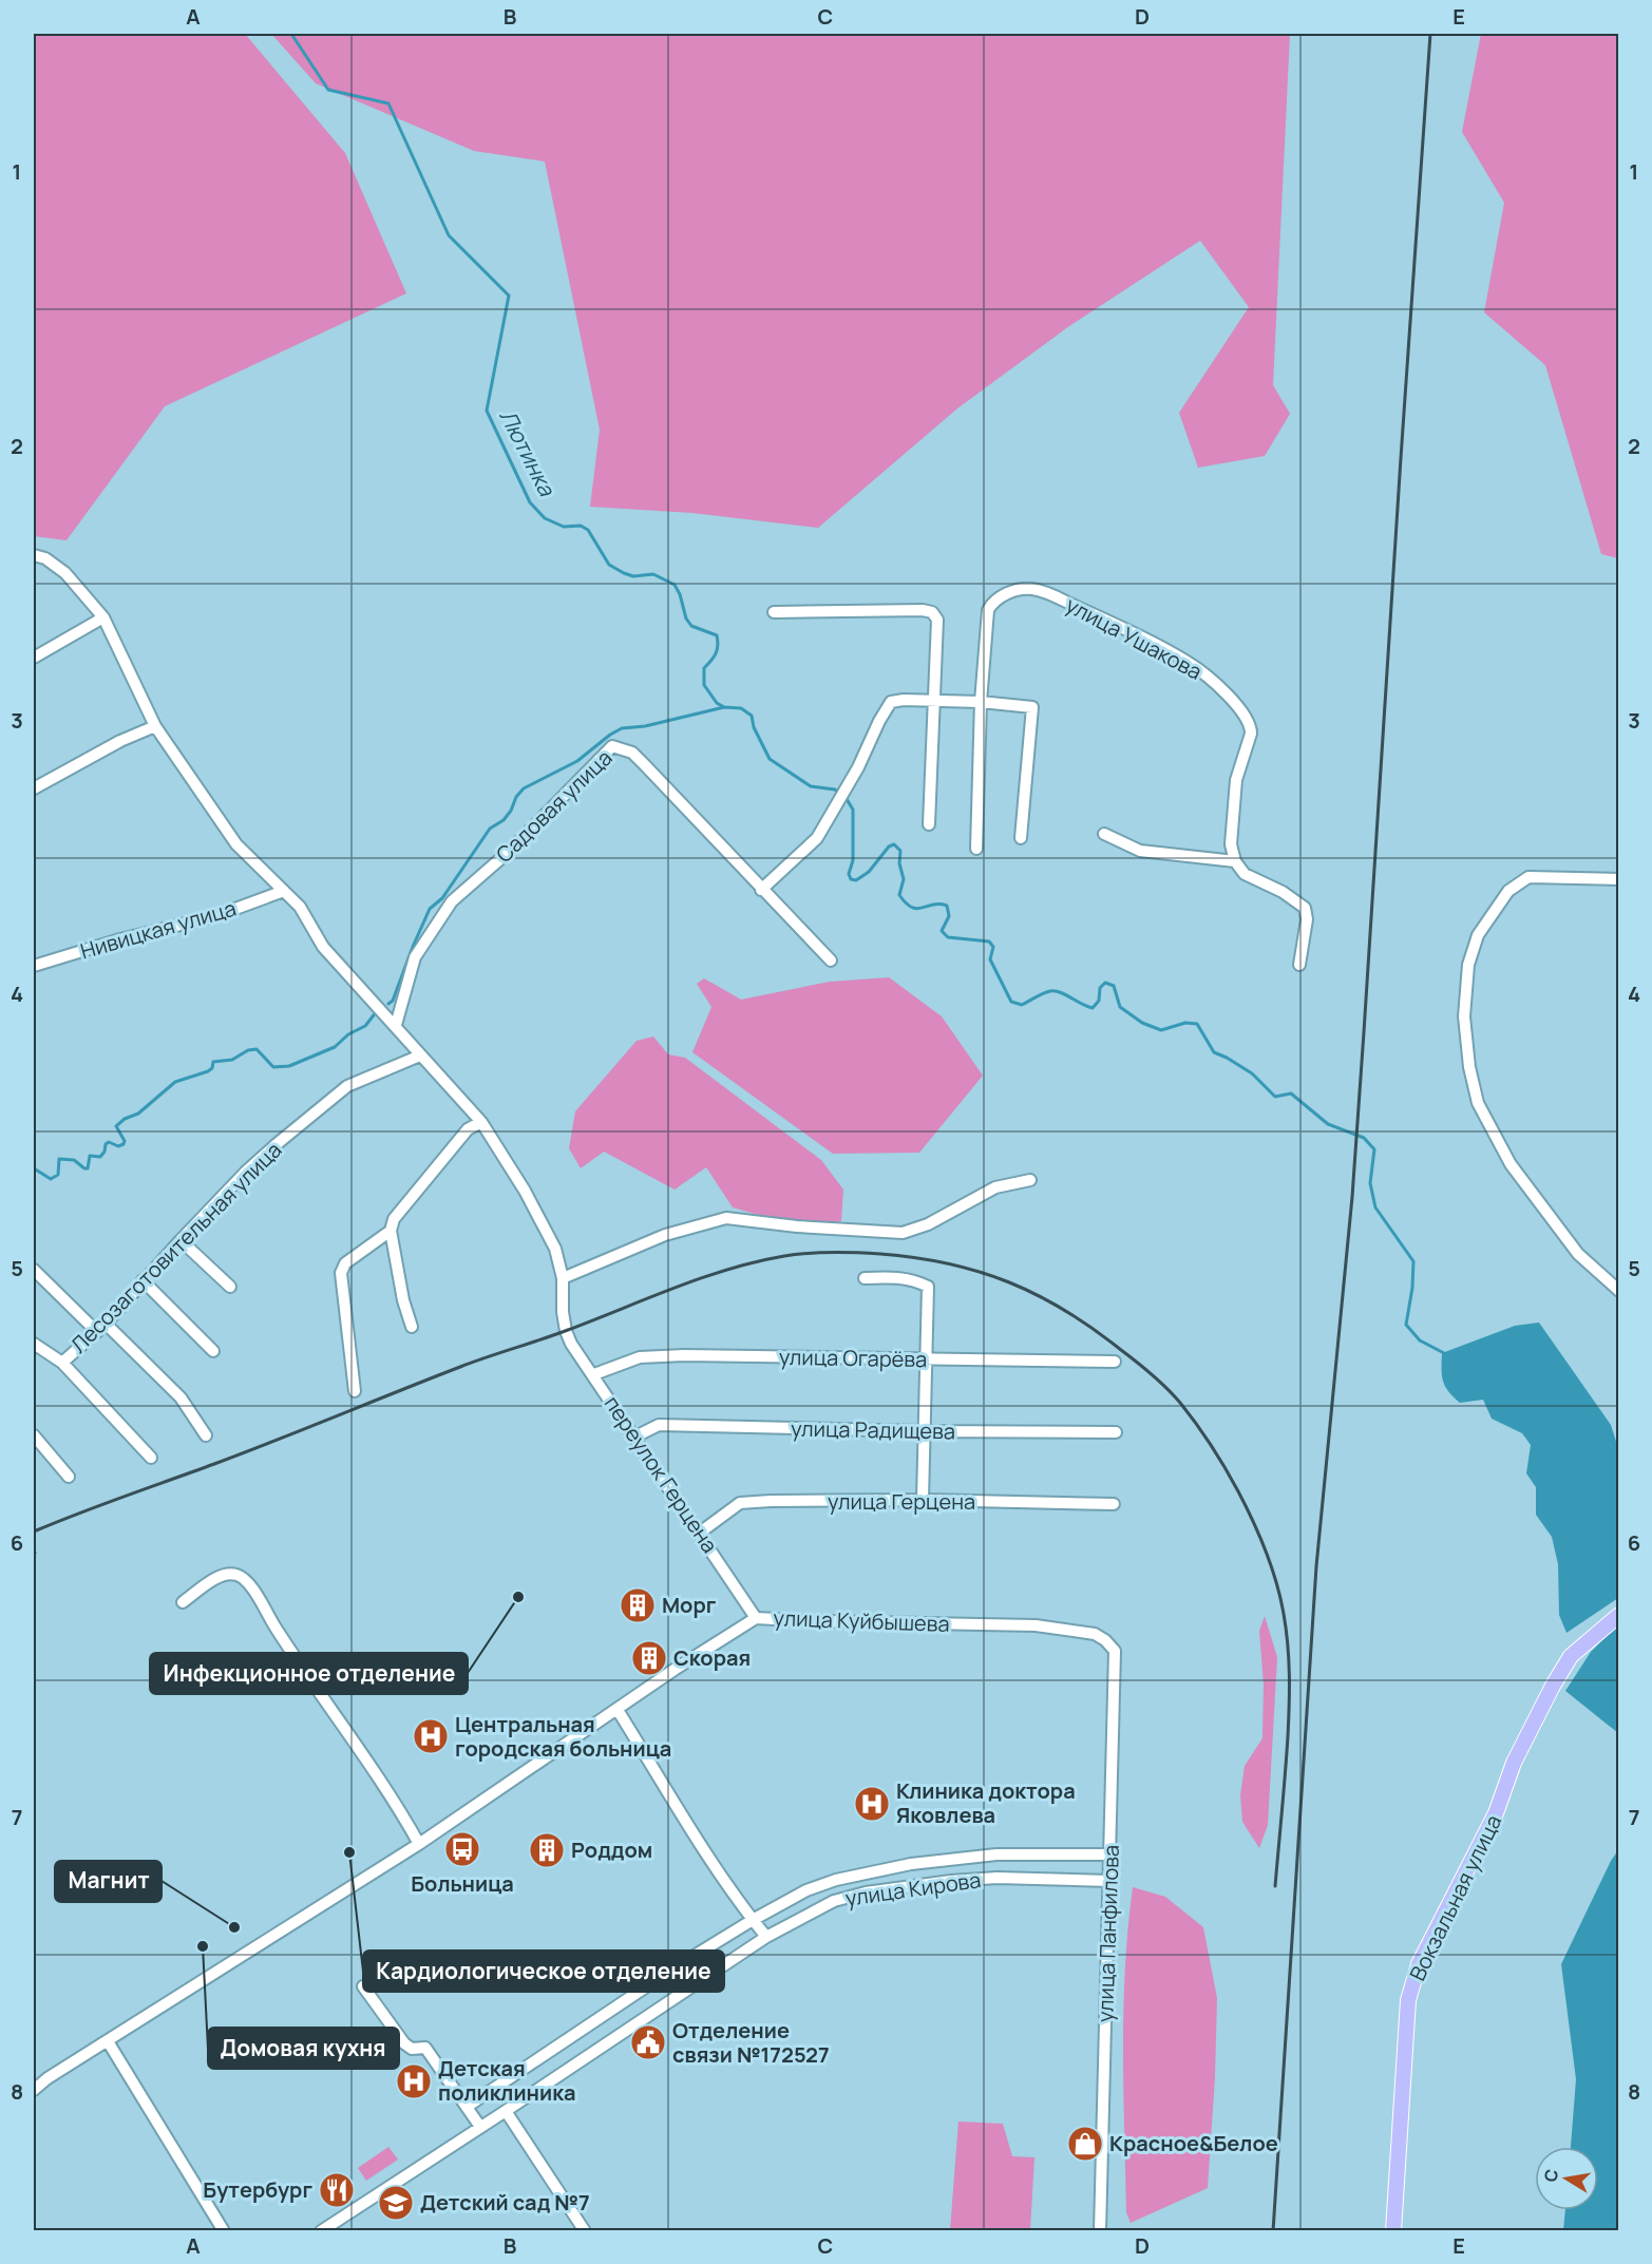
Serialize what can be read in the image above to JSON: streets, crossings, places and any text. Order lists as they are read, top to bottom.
{
  "streets": {
    "main road": ["Вокзальная улица"],
    "street": [
      "улица Ушакова",
      "Садовая улица",
      "Нивицкая улица",
      "Лесозаготовительная улица",
      "улица Огарёва",
      "улица Радищева",
      "переулок Герцена",
      "улица Герцена",
      "улица Куйбышева",
      "улица Кирова",
      "улица Панфилова"
    ]
  },
  "crossings": [
    ["улица Огарёва", "переулок Герцена"],
    ["улица Радищева", "переулок Герцена"],
    ["переулок Герцена", "улица Герцена"],
    ["переулок Герцена", "улица Куйбышева"],
    ["улица Куйбышева", "улица Панфилова"],
    ["улица Кирова", "улица Панфилова"]
  ],
  "water": ["Лютинка"],
  "places": {
    "other": [
      "Инфекционное отделение",
      "Кардиологическое отделение",
      "Магнит",
      "Домовая кухня"
    ],
    "building": ["Морг", "Скорая", "Роддом"],
    "hospital": ["Центральная городская больница", "Клиника доктора Яковлева", "Детская поликлиника"],
    "bus stop": ["Больница"],
    "public building": ["Отделение связи №172527"],
    "shop": ["Красное&Белое"],
    "restaurant": ["Бутербург"],
    "school or university": ["Детский сад №7"]
  },
  "north": "left",
  "grid": {
    "columns": [
      "A",
      "B",
      "C",
      "D",
      "E"
    ],
    "rows": [
      "1",
      "2",
      "3",
      "4",
      "5",
      "6",
      "7",
      "8"
    ]
  }
}
